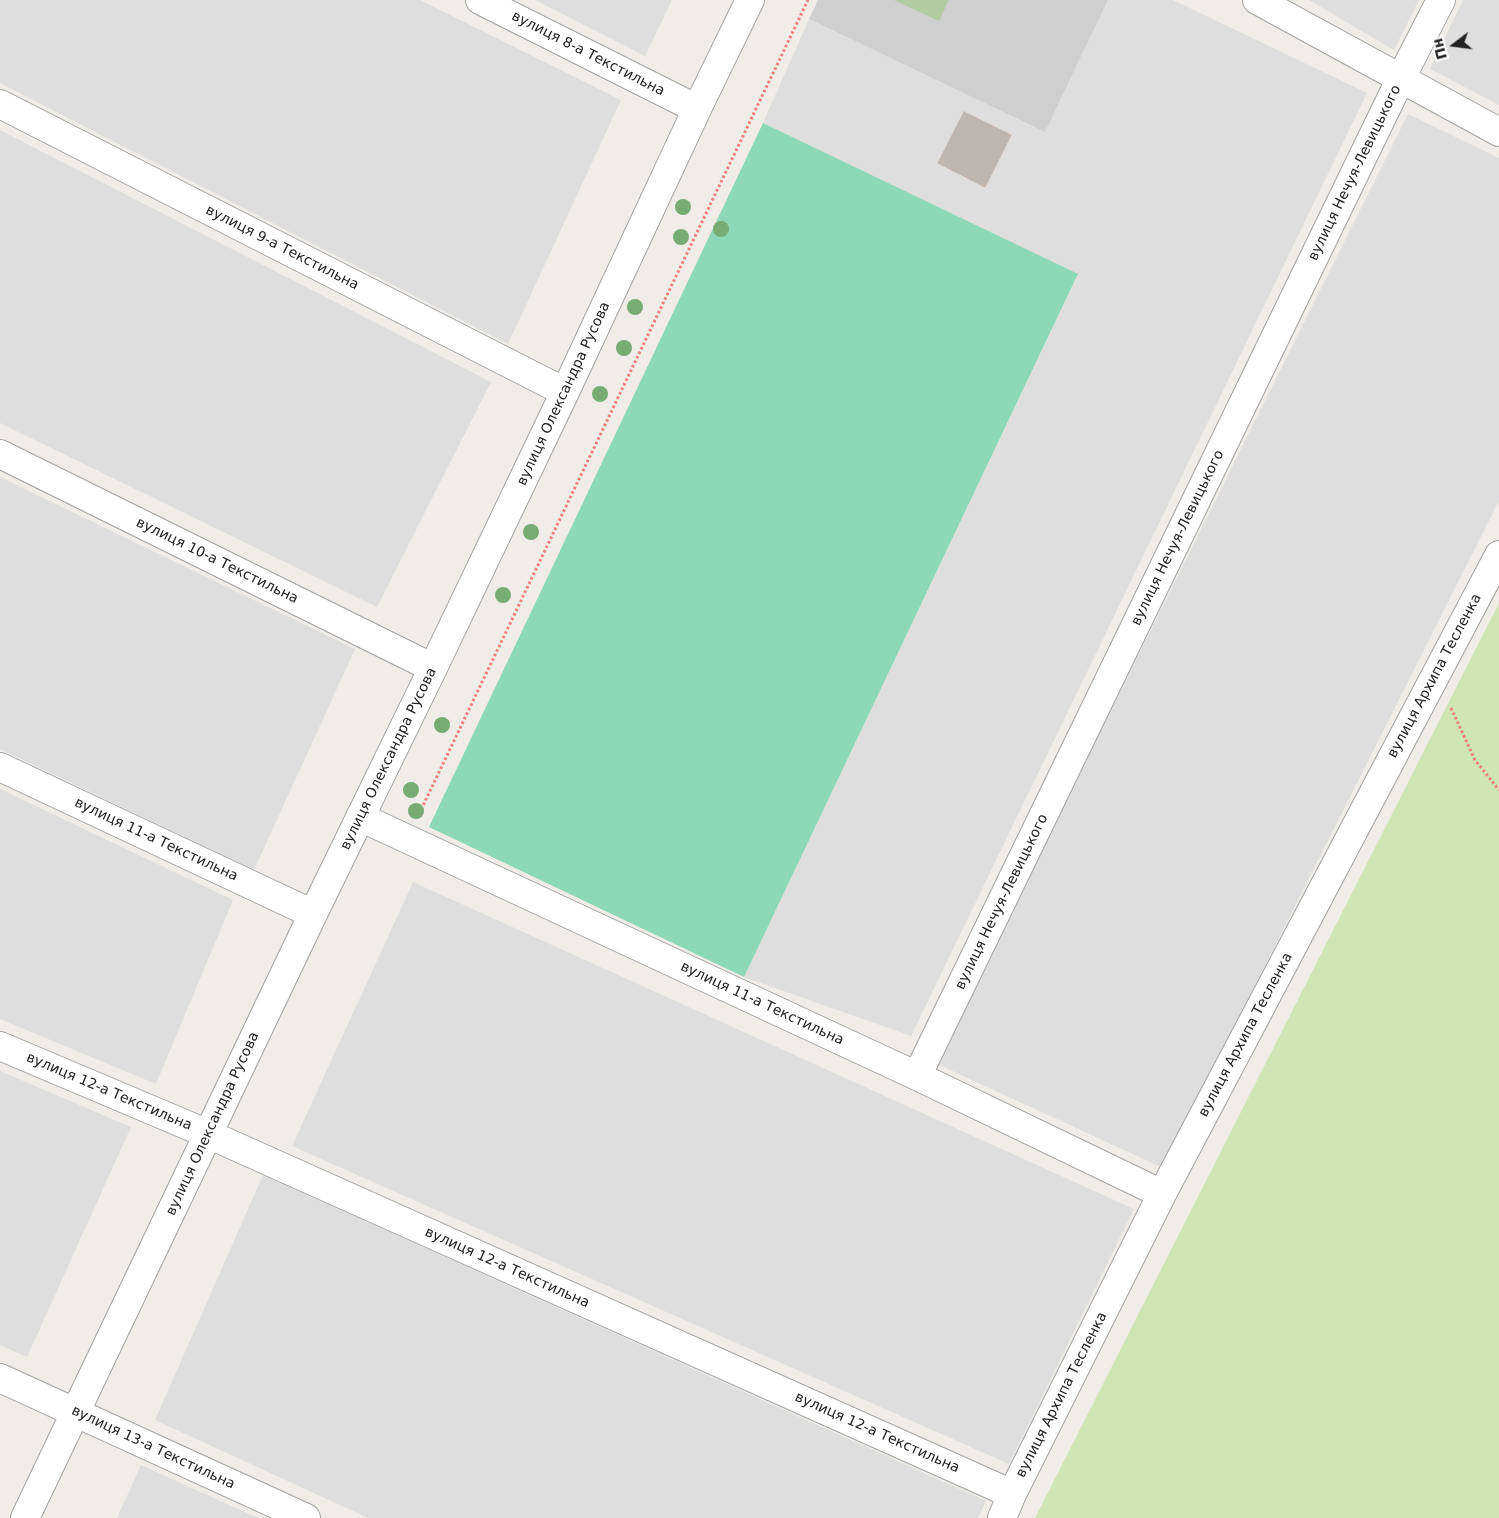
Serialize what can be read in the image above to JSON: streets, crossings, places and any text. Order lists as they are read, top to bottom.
{
  "streets": {
    "street": [
      "вулиця 8-а Текстильна",
      "вулиця Нечуя-Левицького",
      "вулиця 9-а Текстильна",
      "вулиця Олександра Русова",
      "вулиця 10-а Текстильна",
      "вулиця Архипа Тесленка",
      "вулиця 11-а Текстильна",
      "вулиця 12-а Текстильна",
      "вулиця 13-а Текстильна"
    ]
  },
  "crossings": [
    ["вулиця 8-а Текстильна", "вулиця Олександра Русова"],
    ["вулиця Нечуя-Левицького", "вулиця 11-а Текстильна"],
    ["вулиця 9-а Текстильна", "вулиця Олександра Русова"],
    ["вулиця Олександра Русова", "вулиця 10-а Текстильна"],
    ["вулиця Олександра Русова", "вулиця 11-а Текстильна"],
    ["вулиця Олександра Русова", "вулиця 12-а Текстильна"],
    ["вулиця Олександра Русова", "вулиця 13-а Текстильна"],
    ["вулиця Архипа Тесленка", "вулиця 11-а Текстильна"],
    ["вулиця Архипа Тесленка", "вулиця 12-а Текстильна"]
  ],
  "north": "left"
}
